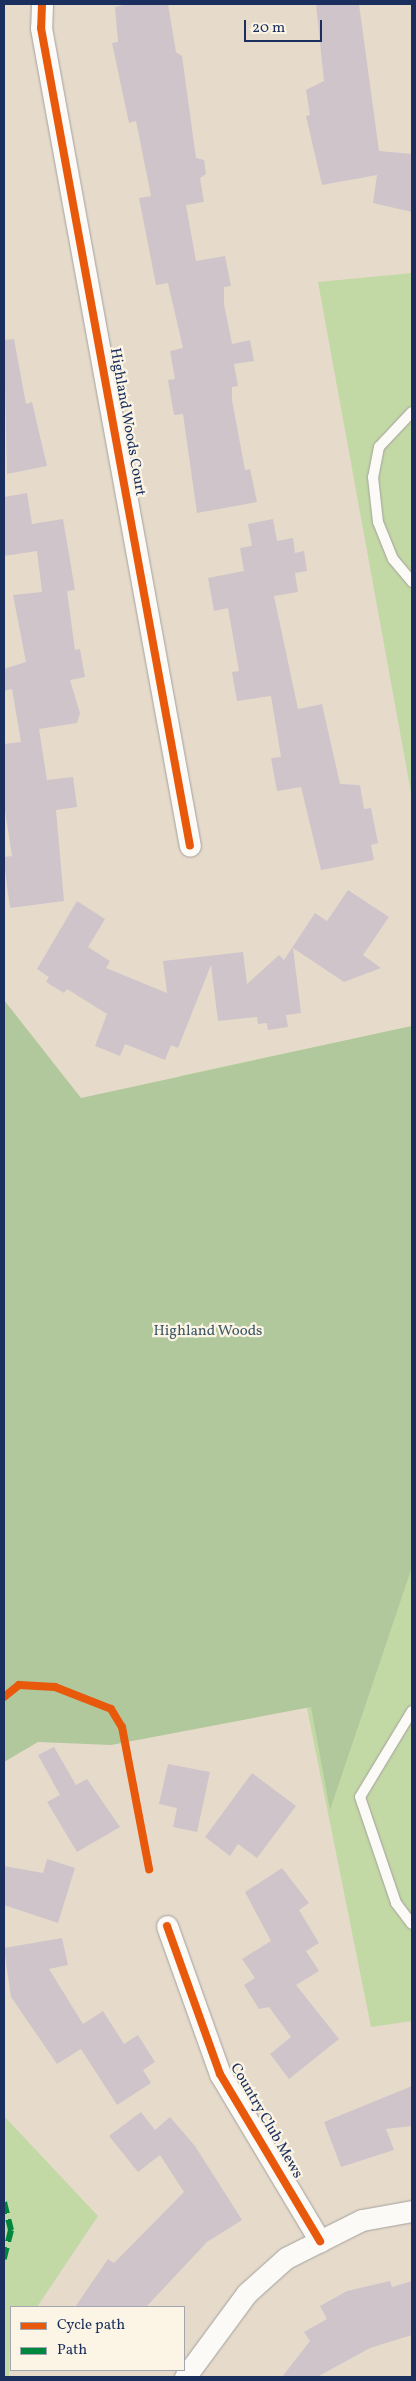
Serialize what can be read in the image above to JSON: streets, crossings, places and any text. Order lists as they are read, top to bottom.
{
  "streets": {
    "street": ["Highland Woods Court", "Country Club Mews"]
  },
  "parks": ["Highland Woods"],
  "legend": ["Cycle path", "Path"],
  "scale_bar": "20 m"
}
